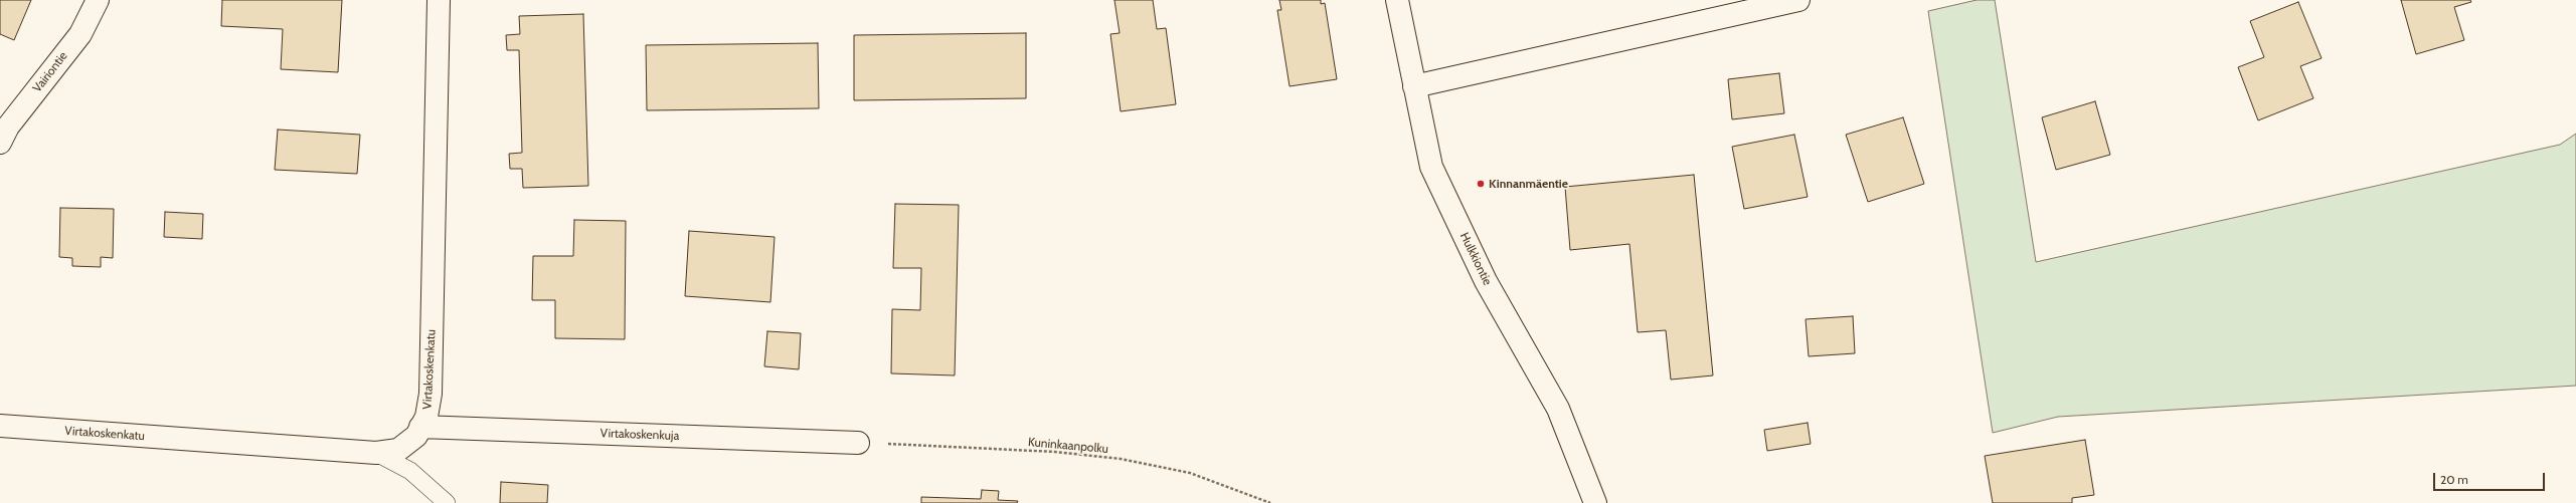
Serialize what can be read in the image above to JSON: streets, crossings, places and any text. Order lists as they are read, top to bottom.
{
  "streets": {
    "street": [
      "Vairiontie",
      "Hulkkiontie",
      "Virtakoskenkatu",
      "Virtakoskenkuja"
    ],
    "path": ["Kuninkaanpolku"]
  },
  "crossings": [
    ["Virtakoskenkatu", "Virtakoskenkuja"],
    ["Virtakoskenkuja", "Kuninkaanpolku"]
  ],
  "places": ["Kinnanmäentie"],
  "scale_bar": "20 m"
}
